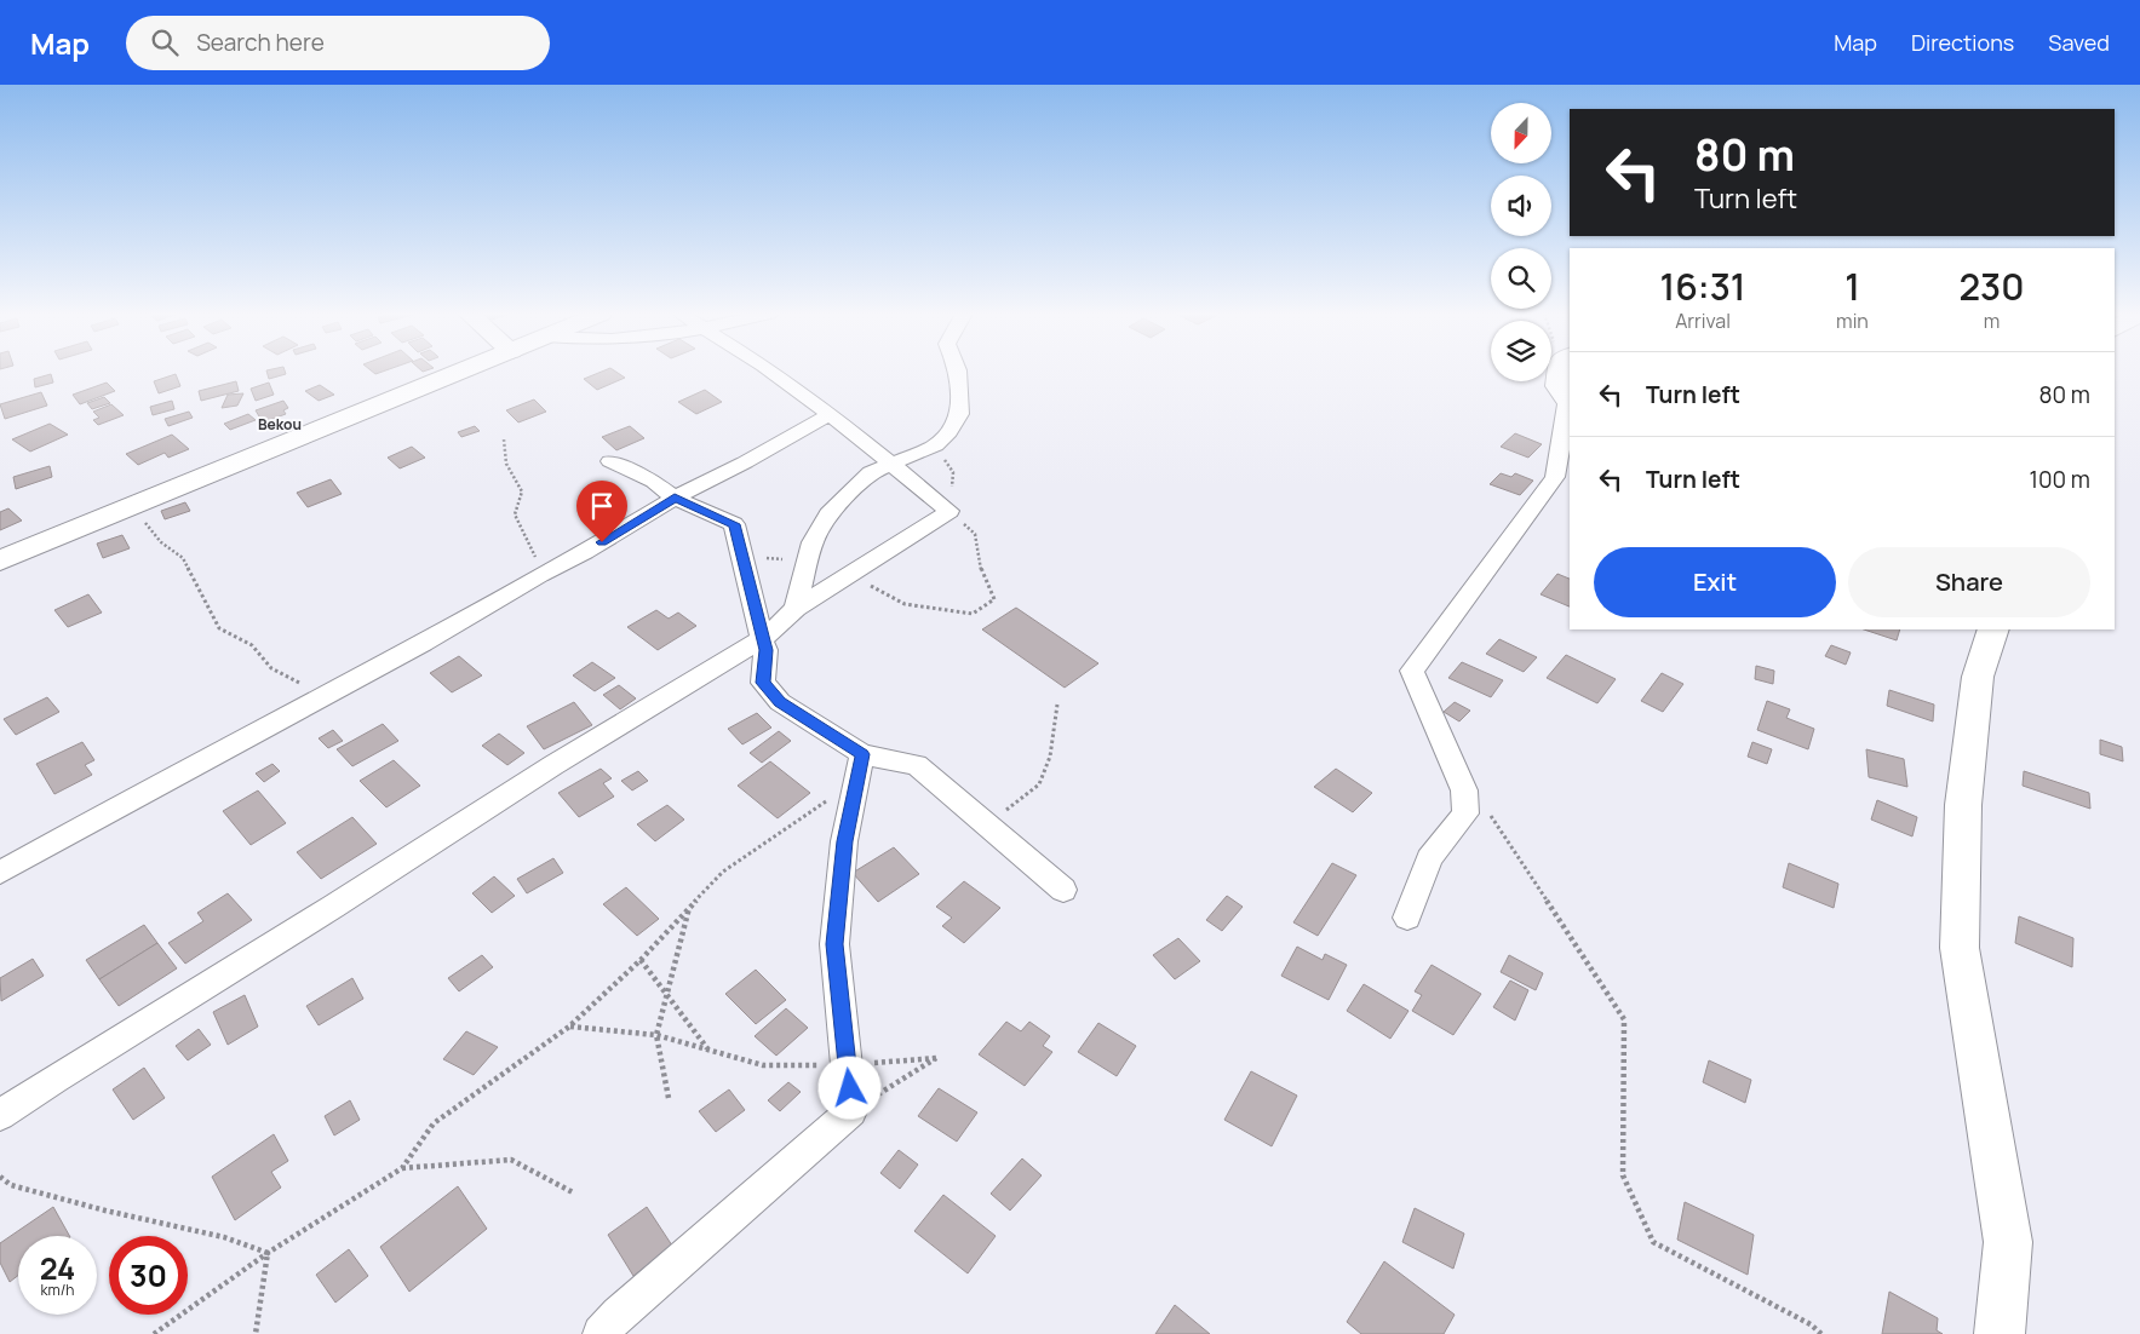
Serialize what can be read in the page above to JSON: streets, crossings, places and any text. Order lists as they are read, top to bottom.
{
  "districts": ["Bekou"],
  "north": "bottom",
  "page": {
    "header": "Map",
    "search": "Search here",
    "nav": ["Map", "Directions", "Saved"],
    "turn": ["80 m", "Turn left"],
    "eta": [
      "16:31",
      "Arrival",
      "1",
      "min",
      "230",
      "m"
    ],
    "list": [
      {
        "name": "Turn left",
        "value": "80 m"
      },
      {
        "name": "Turn left",
        "value": "100 m"
      }
    ],
    "buttons": ["Exit", "Share"],
    "speed": "24 km/h",
    "limit": "30"
  }
}
